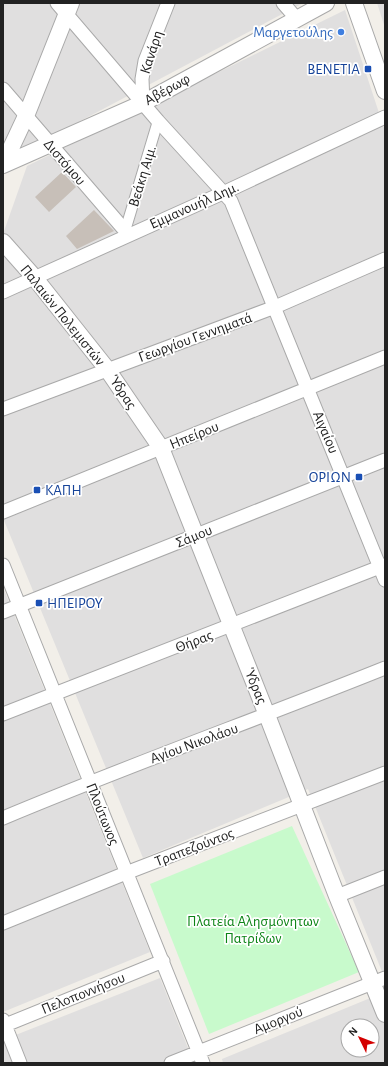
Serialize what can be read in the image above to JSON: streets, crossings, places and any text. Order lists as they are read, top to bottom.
{
  "streets": {
    "street": [
      "Κανάρη",
      "Αβέρωφ",
      "Διστόμου",
      "Βεάκη Αιμ.",
      "Εμμανουήλ Δημ.",
      "Παλαιών Πολεμιστών",
      "Γεωργίου Γεννηματά",
      "Ύδρας",
      "Αιγαίου",
      "Ηπείρου",
      "Σάμου",
      "Θήρας",
      "Αγίου Νικολάου",
      "Πλούτωνος",
      "Τραπεζούντος",
      "Πελοποννήσου",
      "Αμοργού"
    ]
  },
  "crossings": [
    ["Κανάρη", "Αβέρωφ"],
    ["Κανάρη", "Αιγαίου"],
    ["Αβέρωφ", "Διστόμου"],
    ["Αβέρωφ", "Αιγαίου"],
    ["Διστόμου", "Βεάκη Αιμ."],
    ["Διστόμου", "Εμμανουήλ Δημ."],
    ["Βεάκη Αιμ.", "Εμμανουήλ Δημ."],
    ["Βεάκη Αιμ.", "Αιγαίου"],
    ["Εμμανουήλ Δημ.", "Παλαιών Πολεμιστών"],
    ["Εμμανουήλ Δημ.", "Αιγαίου"],
    ["Παλαιών Πολεμιστών", "Γεωργίου Γεννηματά"],
    ["Παλαιών Πολεμιστών", "Ύδρας"],
    ["Γεωργίου Γεννηματά", "Ύδρας"],
    ["Γεωργίου Γεννηματά", "Αιγαίου"],
    ["Ύδρας", "Ηπείρου"],
    ["Ύδρας", "Σάμου"],
    ["Ύδρας", "Θήρας"],
    ["Ύδρας", "Αγίου Νικολάου"],
    ["Ύδρας", "Τραπεζούντος"],
    ["Ύδρας", "Αμοργού"],
    ["Αιγαίου", "Ηπείρου"],
    ["Αιγαίου", "Σάμου"],
    ["Αιγαίου", "Θήρας"],
    ["Σάμου", "Πλούτωνος"],
    ["Θήρας", "Πλούτωνος"],
    ["Αγίου Νικολάου", "Πλούτωνος"],
    ["Πλούτωνος", "Τραπεζούντος"],
    ["Πλούτωνος", "Πελοποννήσου"],
    ["Πλούτωνος", "Αμοργού"]
  ],
  "parks": ["Πλατεία Αλησμόνητων Πατρίδων"],
  "places": {
    "other": ["Μαργετούλης"],
    "transit": [
      "ΒΕΝΕΤΙΑ",
      "ΟΡΙΩΝ",
      "ΚΑΠΗ",
      "ΗΠΕΙΡΟΥ"
    ]
  },
  "north": "top left"
}
